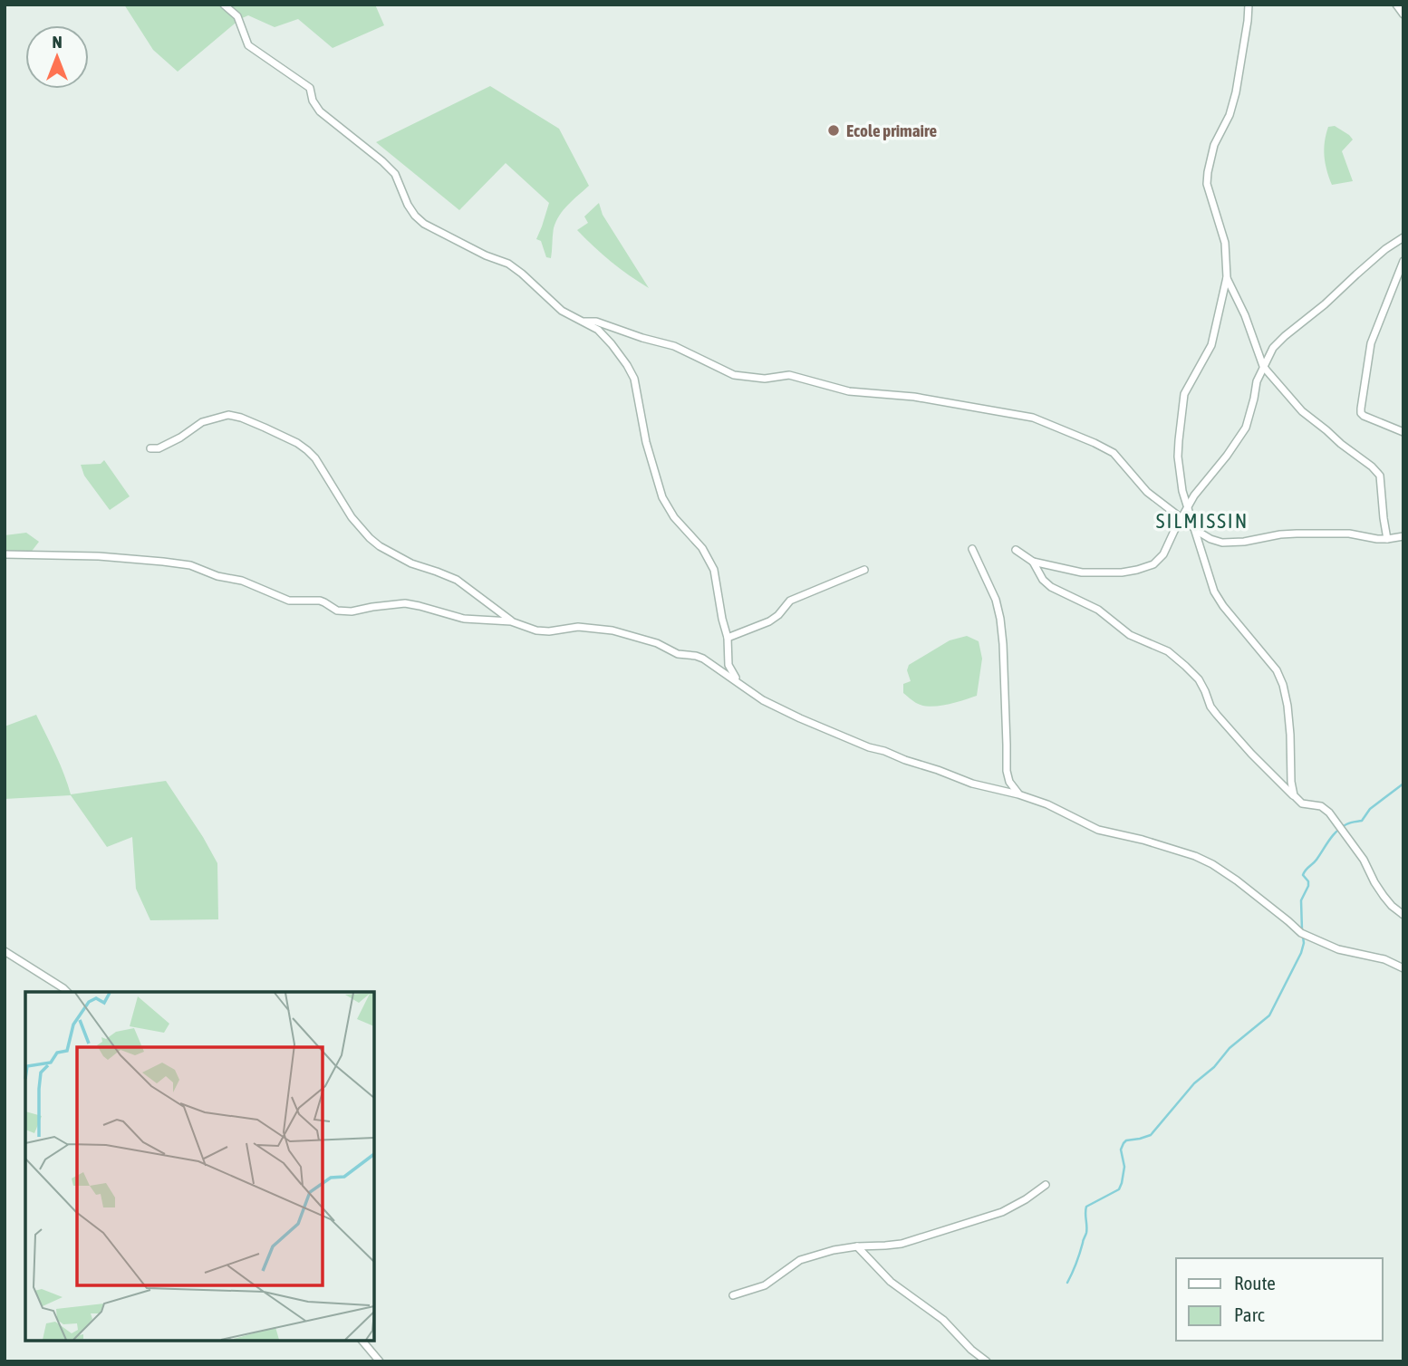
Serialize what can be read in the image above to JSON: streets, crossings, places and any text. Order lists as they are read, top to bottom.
{
  "districts": ["SILMISSIN"],
  "places": ["Ecole primaire"],
  "legend": ["Route", "Parc"],
  "north": "top"
}
